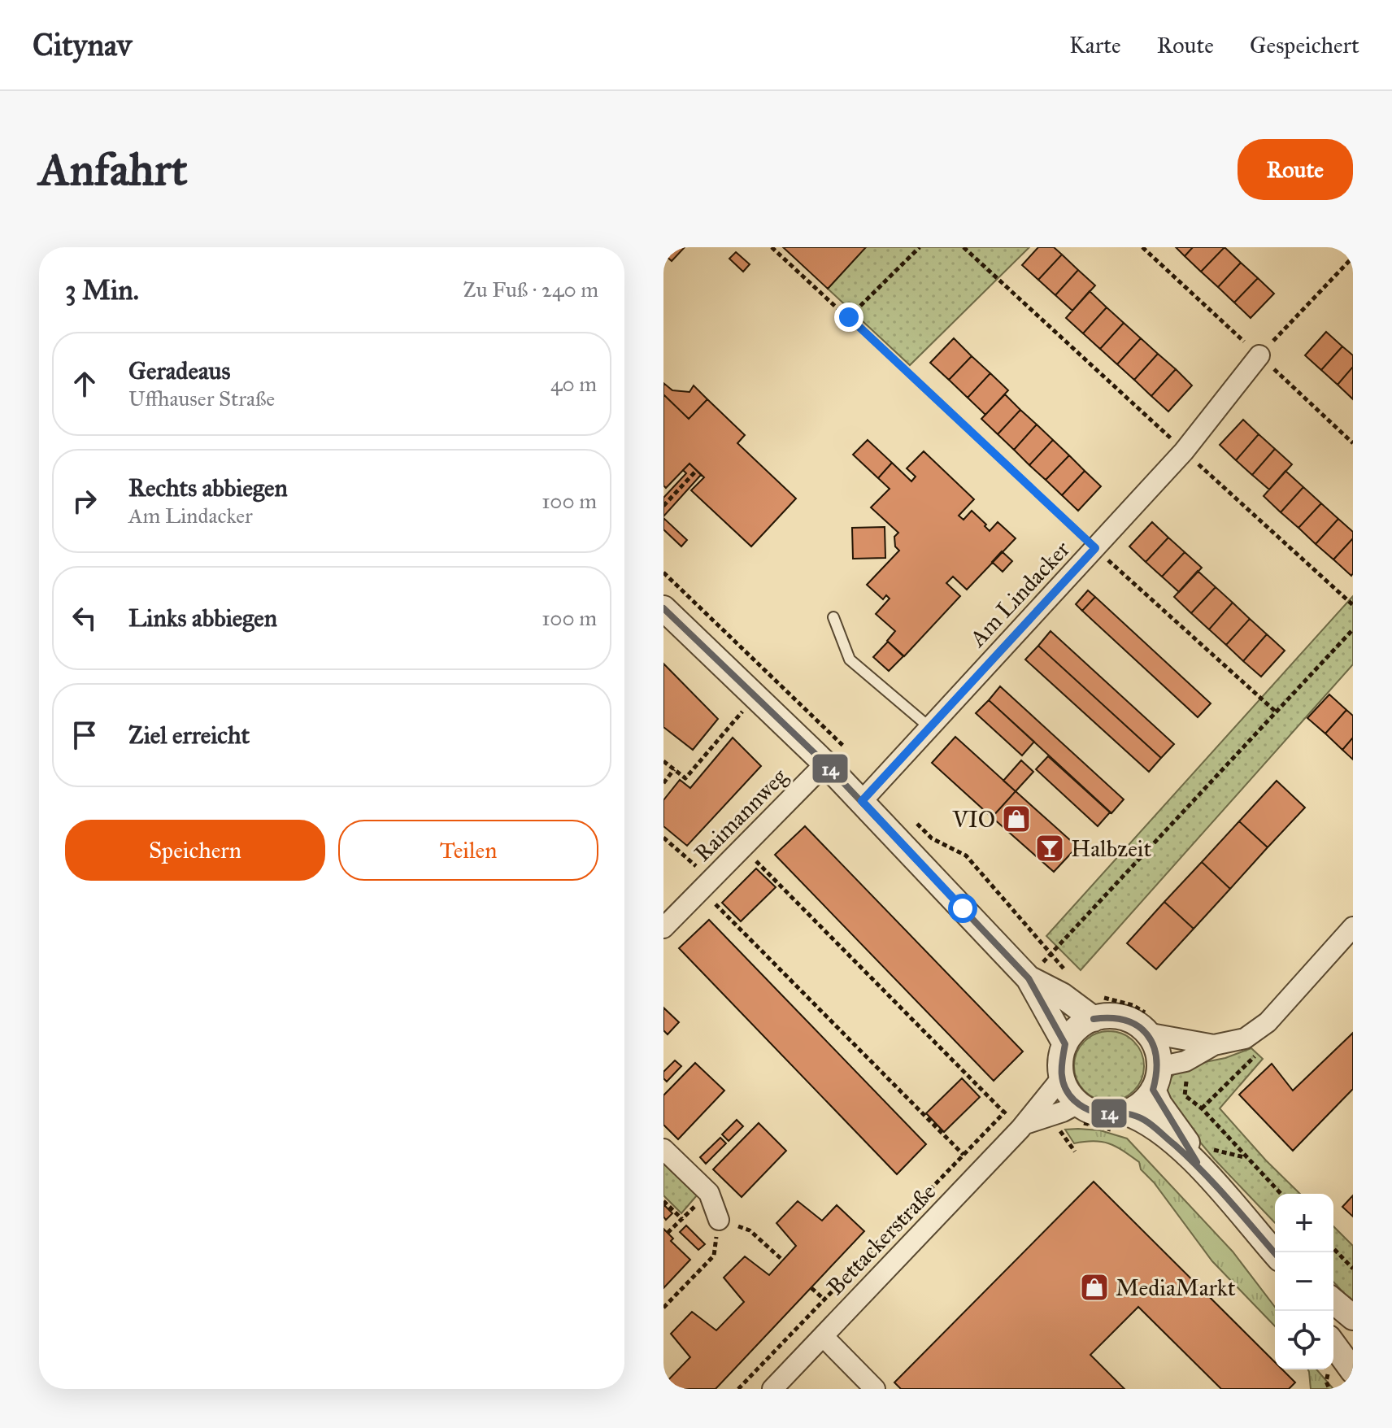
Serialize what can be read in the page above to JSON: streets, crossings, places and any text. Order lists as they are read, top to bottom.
{
  "streets": {
    "street": ["Am Lindacker", "Raimannweg", "Bettackerstraße"]
  },
  "places": {
    "shop": ["VIO", "MediaMarkt"],
    "bar": ["Halbzeit"]
  },
  "lines": ["transit line 14"],
  "page": {
    "header": "Citynav",
    "nav": ["Karte", "Route", "Gespeichert"],
    "buttons": [
      "Route",
      ["Speichern", "Teilen"]
    ],
    "title": "Anfahrt",
    "heading": ["3 Min.", "Zu Fuß · 240 m"],
    "list": [
      ["Geradeaus", "Uffhauser Straße", "40 m"],
      ["Rechts abbiegen", "Am Lindacker", "100 m"],
      ["Links abbiegen", "100 m"],
      "Ziel erreicht"
    ],
    "map_buttons": ["+", "−"]
  }
}
